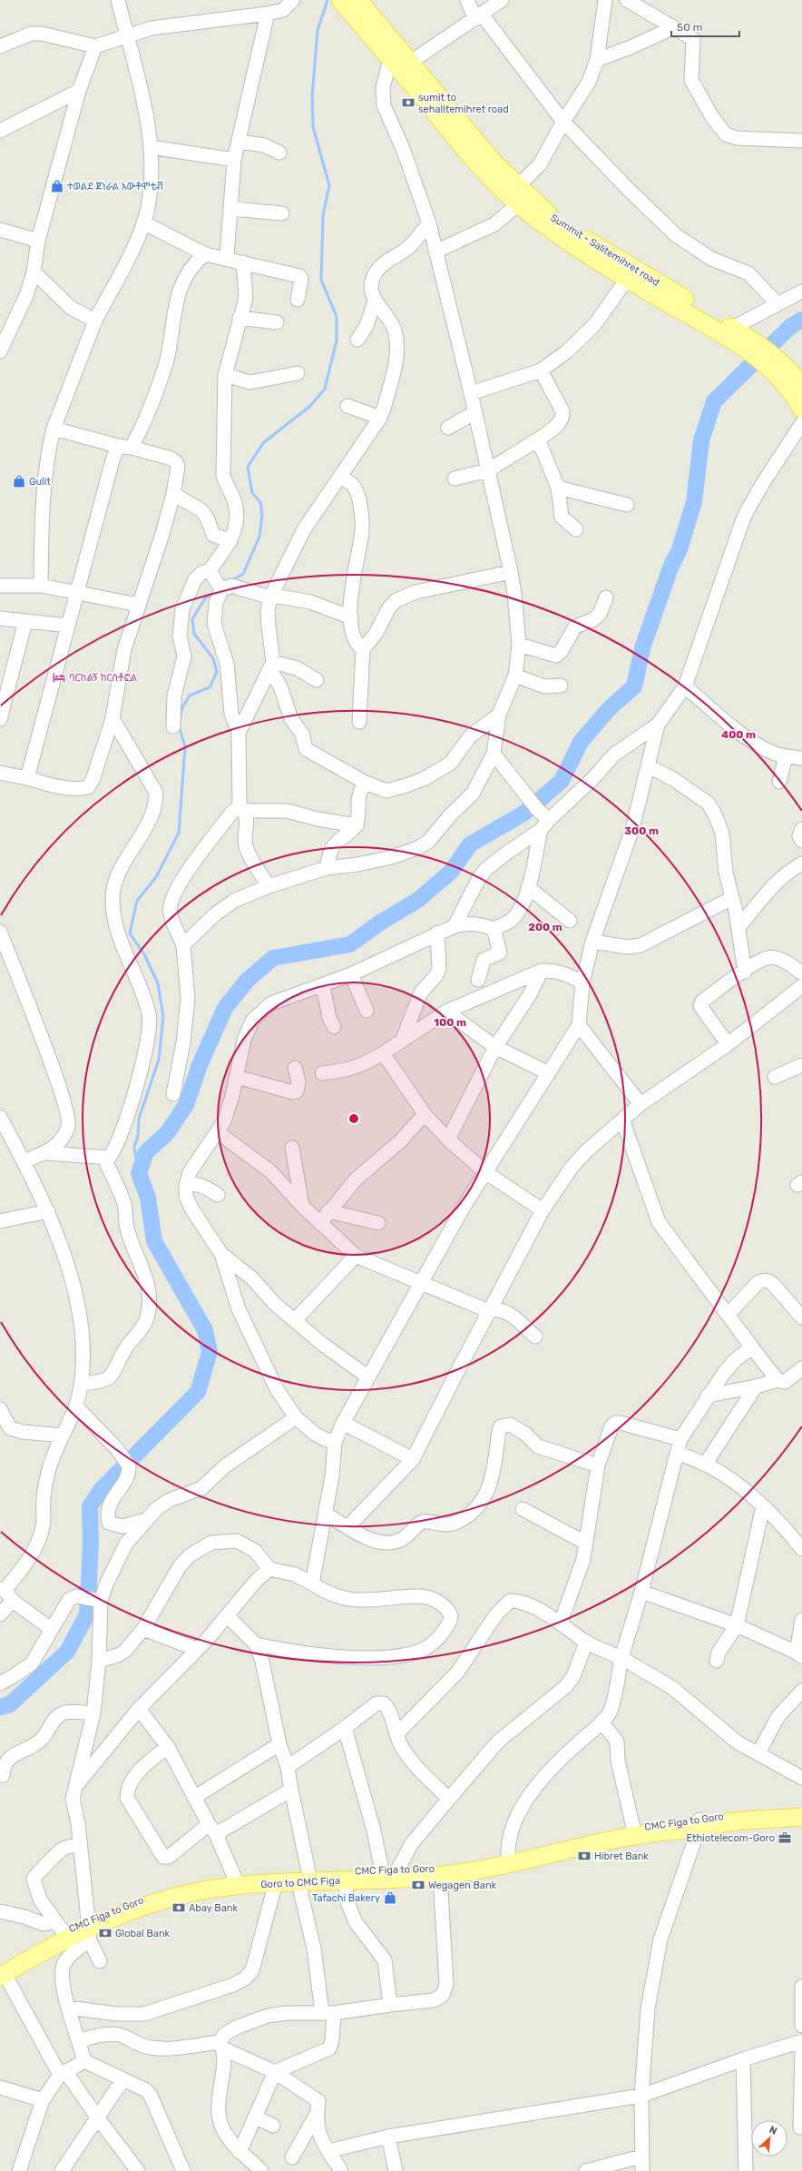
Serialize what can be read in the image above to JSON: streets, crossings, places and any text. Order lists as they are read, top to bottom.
{
  "streets": {
    "main road": ["Summit - Salitemihret road", "CMC Figa to Goro", "Goro to CMC Figa"]
  },
  "crossings": [
    ["CMC Figa to Goro", "Goro to CMC Figa"]
  ],
  "places": {
    "bank": [
      "sumit to sehalitemihret road",
      "Hibret Bank",
      "Wegagen Bank",
      "Abay Bank",
      "Global Bank"
    ],
    "shop": ["ተወልደ ጀነራል አውቶሞቲቭ", "Gulit", "Tafachi Bakery"],
    "hotel": ["ባርክልኝ ክርስቶፎል"],
    "office": ["Ethiotelecom-Goro"]
  },
  "scale_bar": "50 m",
  "north": "top right",
  "rings": [
    "400 m",
    "300 m",
    "200 m",
    "100 m"
  ]
}
